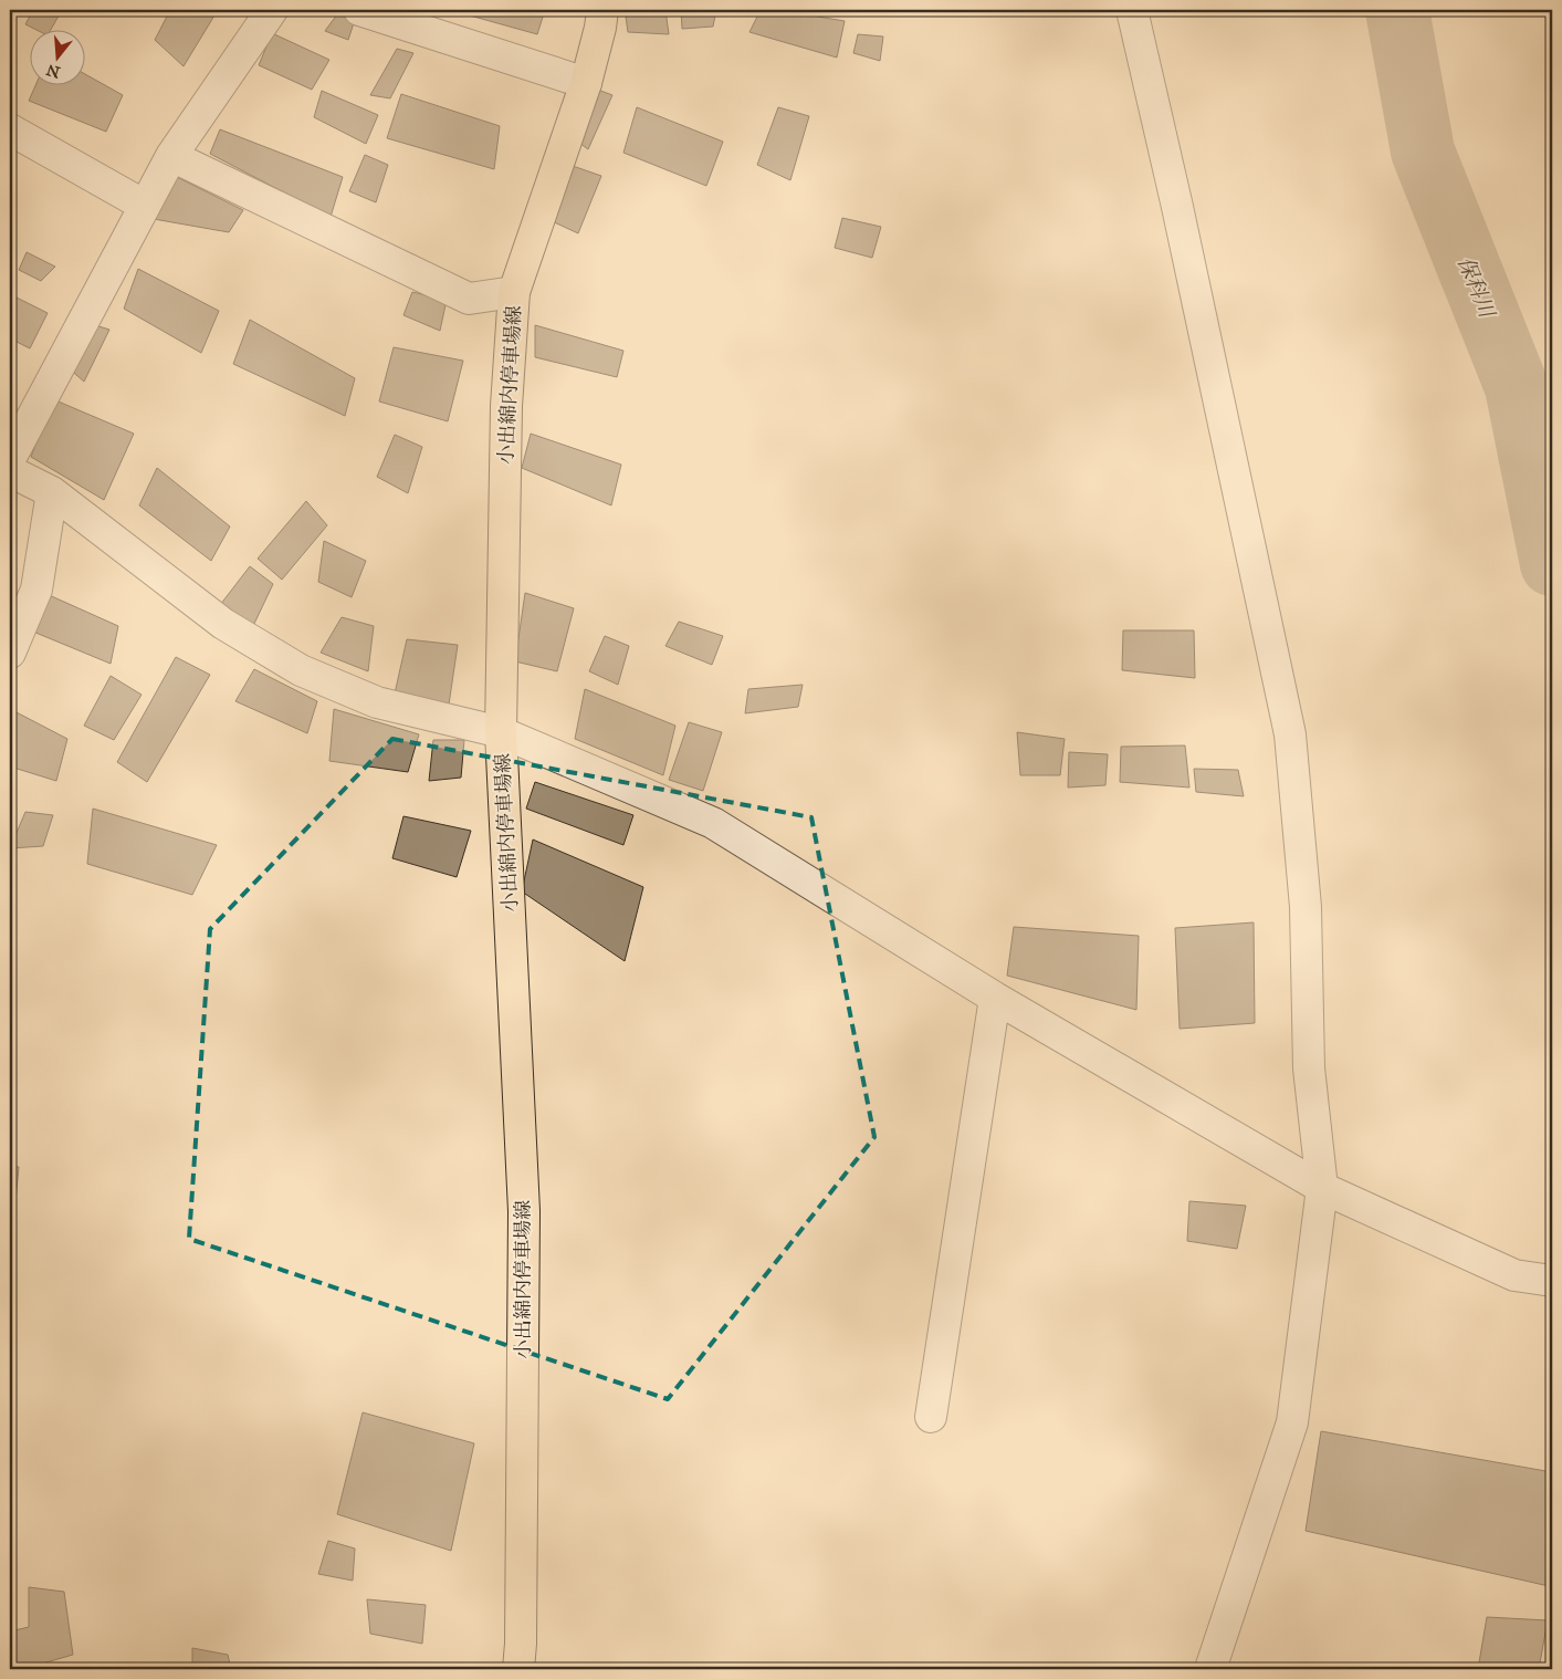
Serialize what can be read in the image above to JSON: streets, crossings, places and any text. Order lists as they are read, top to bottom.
{
  "streets": {
    "main road": ["小出綿内停車場線"]
  },
  "water": ["保科川"],
  "north": "bottom"
}
